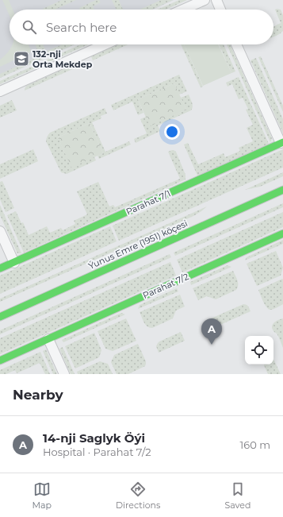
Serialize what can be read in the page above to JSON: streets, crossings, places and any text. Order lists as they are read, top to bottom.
{
  "streets": {
    "street": ["Parahat 7/1", "Ýunus Emre (1951) köçesi", "Parahat 7/2"]
  },
  "places": {
    "school or university": ["132-nji Orta Mekdep"]
  },
  "page": {
    "search": "Search here",
    "pins": "A",
    "heading": "Nearby",
    "list": [
      {
        "mark": "A",
        "name": "14-nji Saglyk Öýi",
        "note": "Hospital · Parahat 7/2",
        "value": "160 m"
      }
    ],
    "nav": ["Map", "Directions", "Saved"]
  }
}
